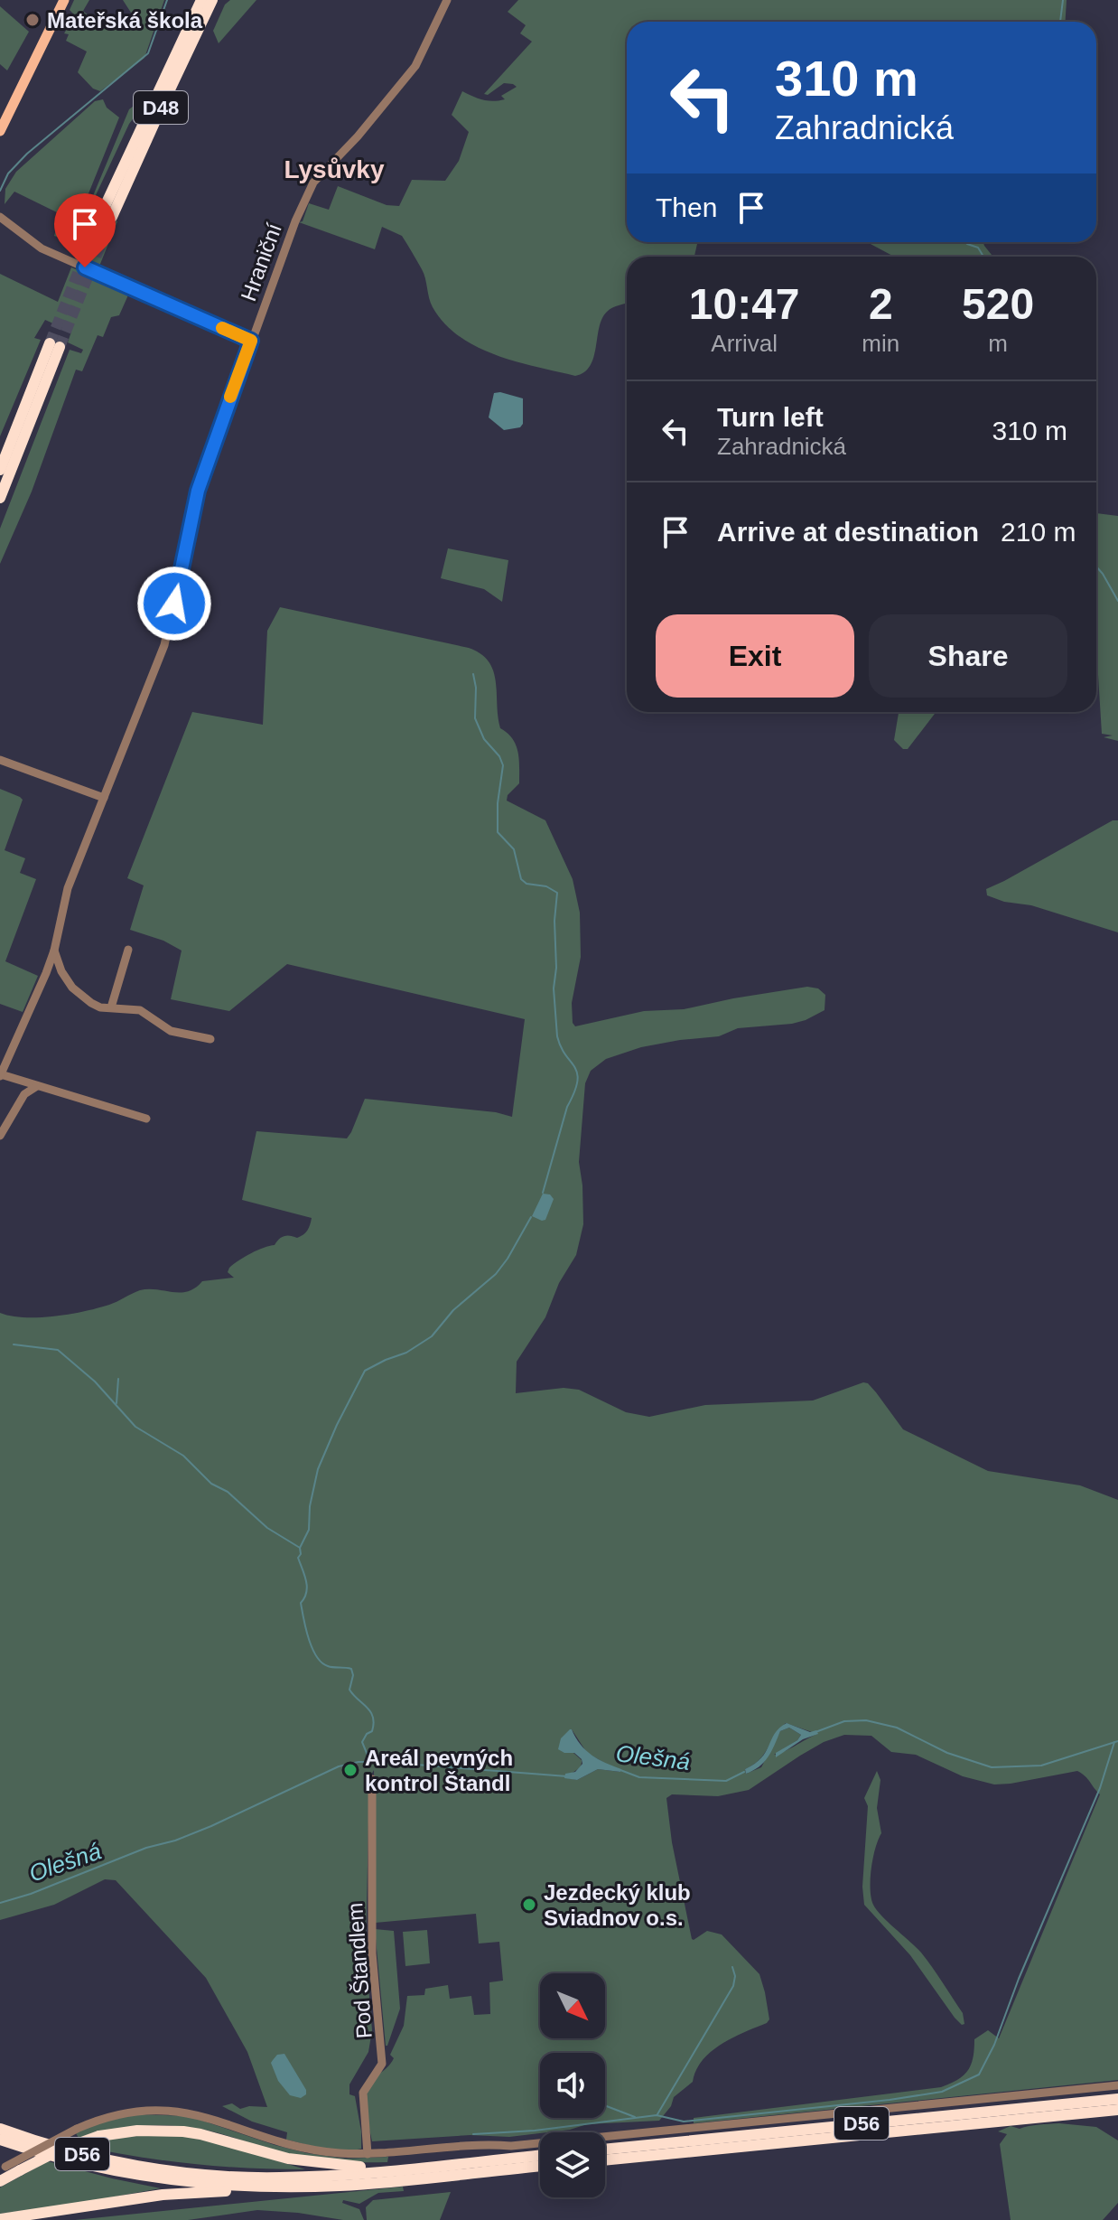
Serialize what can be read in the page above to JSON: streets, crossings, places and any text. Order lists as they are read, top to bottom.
{
  "streets": {
    "highway": ["D48", "D56"],
    "street": ["Hraniční", "Pod Štandlem"]
  },
  "districts": ["Lysůvky"],
  "water": ["Olešná"],
  "places": ["Mateřská škola", "Areál pevných kontrol Štandl", "Jezdecký klub Sviadnov o.s."],
  "north": "bottom right",
  "page": {
    "turn": ["310 m", "Zahradnická"],
    "then": "Then",
    "eta": [
      "10:47",
      "Arrival",
      "2",
      "min",
      "520",
      "m"
    ],
    "list": [
      {
        "name": "Turn left",
        "note": "Zahradnická",
        "value": "310 m"
      },
      {
        "name": "Arrive at destination",
        "value": "210 m"
      }
    ],
    "buttons": ["Exit", "Share"]
  }
}
